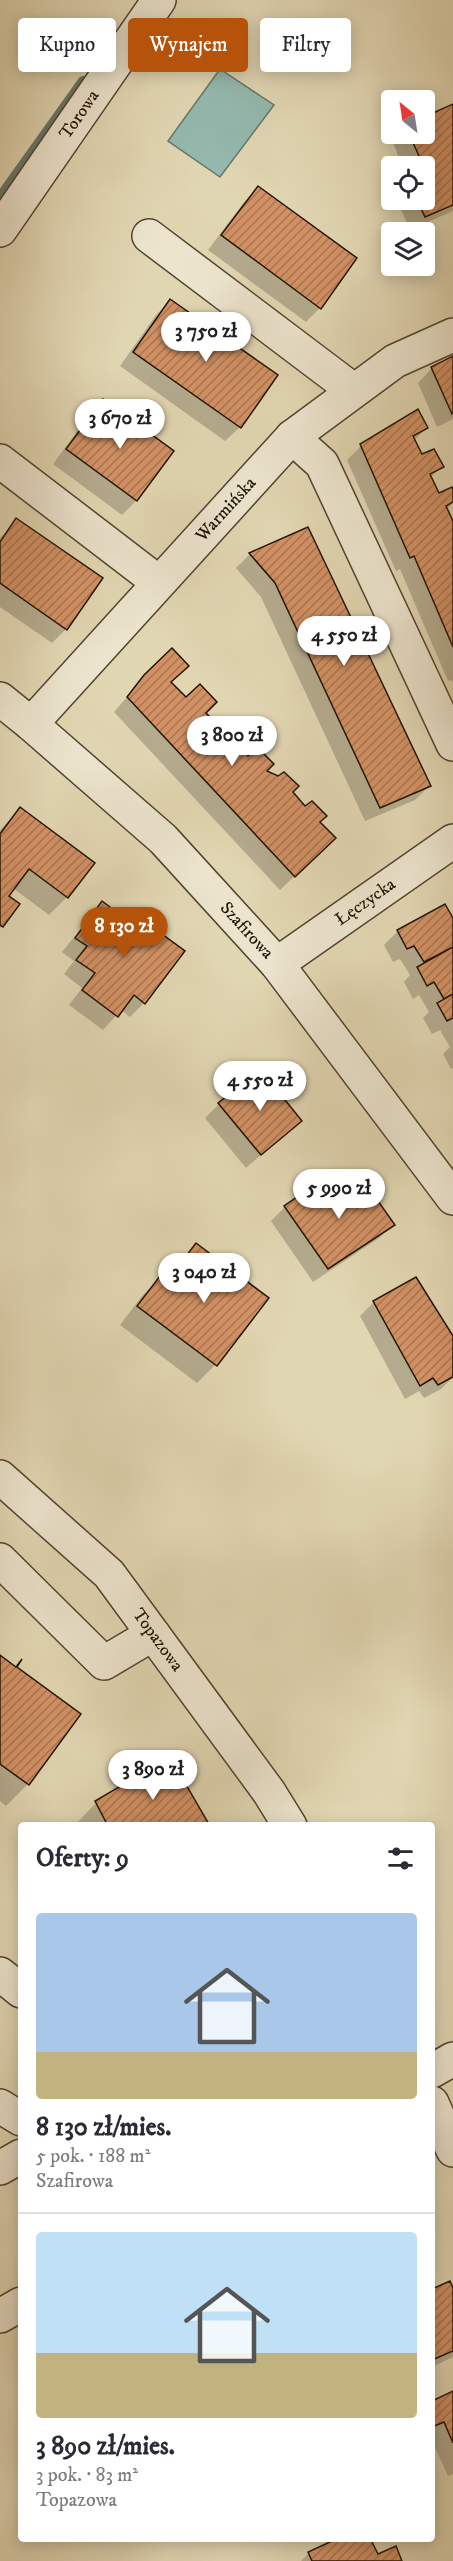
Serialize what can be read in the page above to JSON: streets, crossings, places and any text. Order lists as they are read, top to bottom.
{
  "streets": {
    "street": [
      "Torowa",
      "Warmińska",
      "Łęczycka",
      "Szafirowa",
      "Topazowa"
    ]
  },
  "crossings": [
    ["Warmińska", "Szafirowa"],
    ["Łęczycka", "Szafirowa"]
  ],
  "north": "top left",
  "page": {
    "chip": ["Kupno", "Wynajem", "Filtry"],
    "price": [
      "3 750 zł",
      "3 670 zł",
      "4 550 zł",
      "3 800 zł",
      "8 130 zł",
      "4 550 zł",
      "5 990 zł",
      "3 040 zł",
      "3 890 zł"
    ],
    "heading": "Oferty: 9",
    "list": [
      {
        "name": "8 130 zł/mies.",
        "note": "5 pok. · 188 m² · Szafirowa"
      },
      {
        "name": "3 890 zł/mies.",
        "note": "3 pok. · 83 m² · Topazowa"
      }
    ]
  }
}
